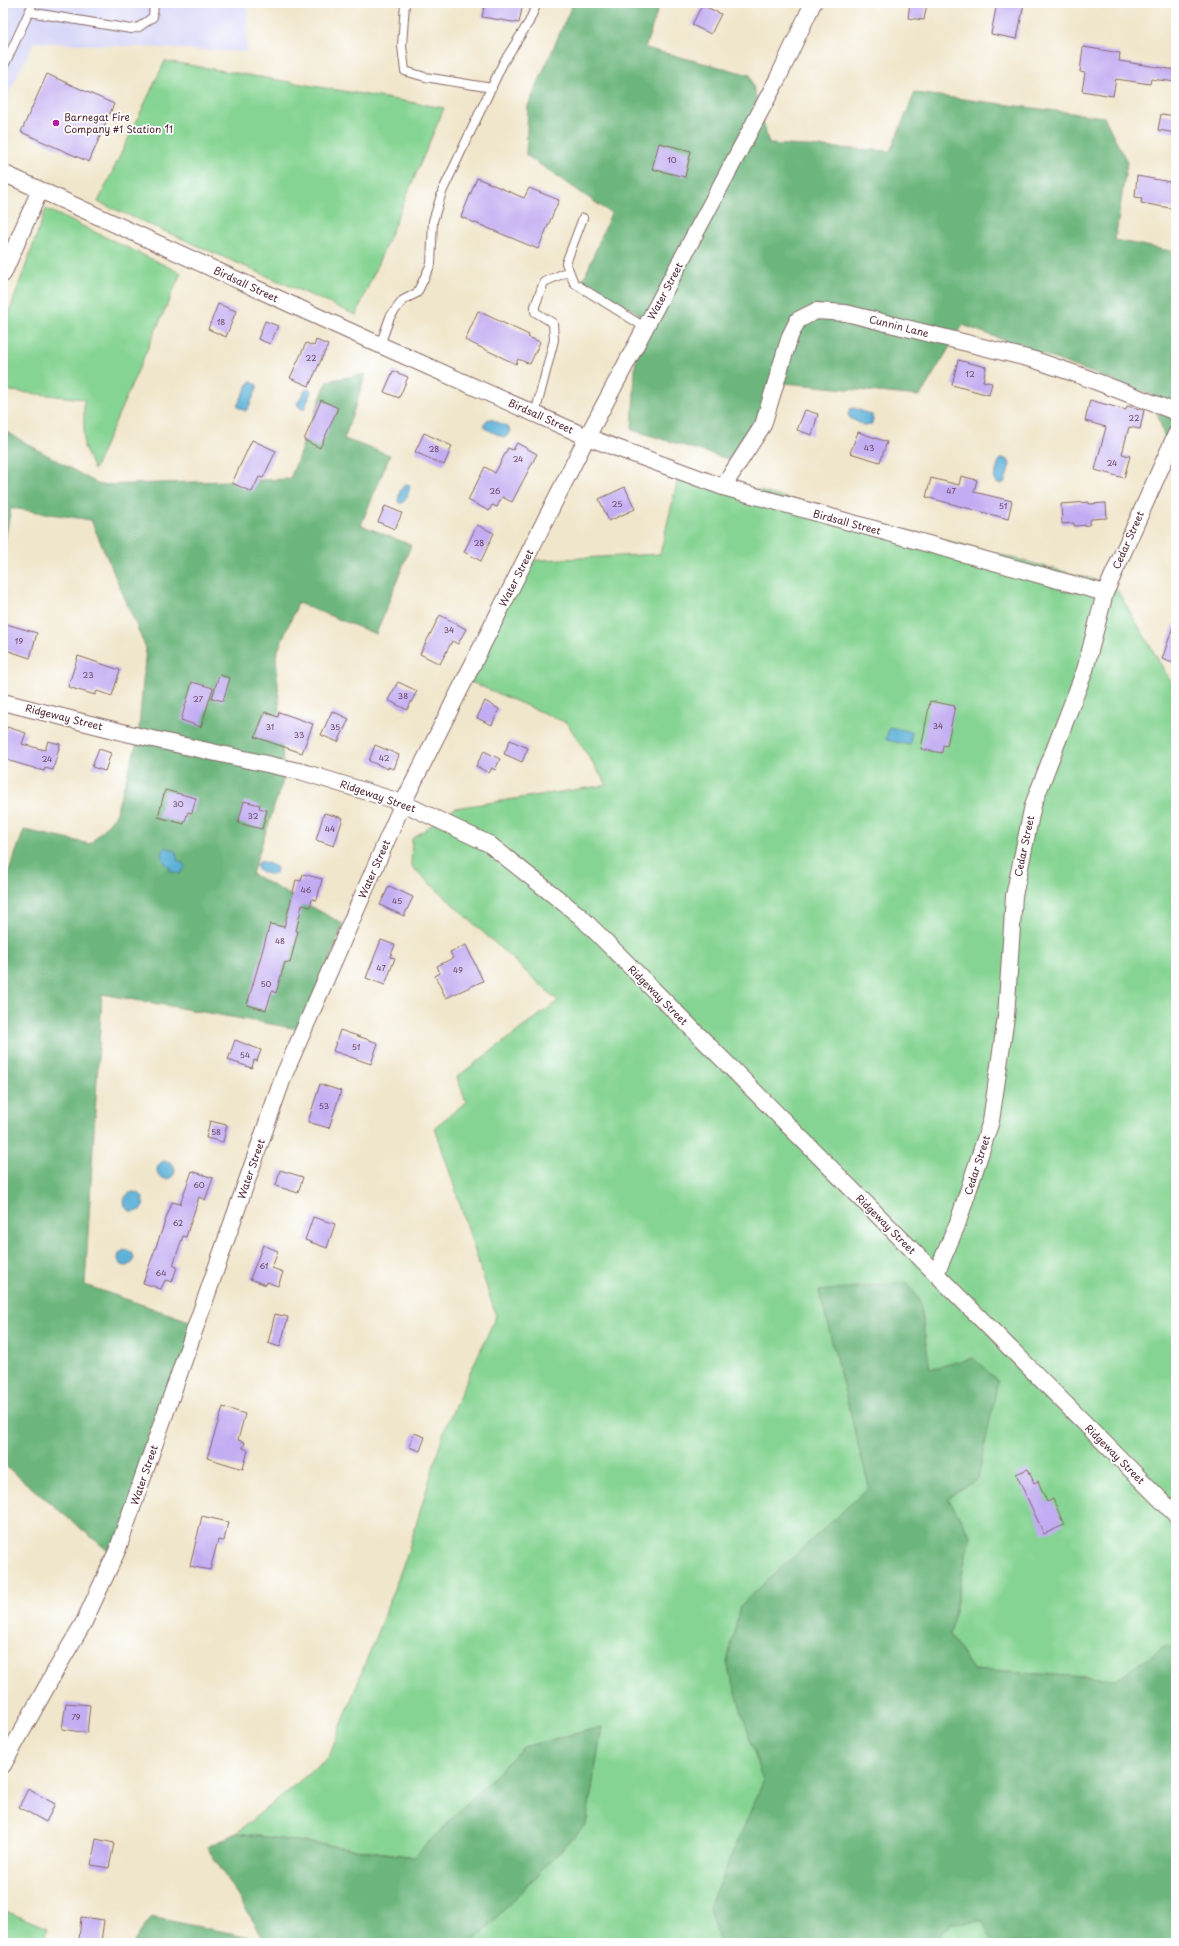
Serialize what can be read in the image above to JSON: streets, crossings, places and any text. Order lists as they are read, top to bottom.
{
  "streets": {
    "street": [
      "Birdsall Street",
      "Water Street",
      "Cunnin Lane",
      "Cedar Street",
      "Ridgeway Street"
    ]
  },
  "crossings": [
    ["Birdsall Street", "Water Street"],
    ["Birdsall Street", "Cunnin Lane"],
    ["Birdsall Street", "Cedar Street"],
    ["Water Street", "Ridgeway Street"],
    ["Cedar Street", "Ridgeway Street"]
  ],
  "places": ["Barnegat Fire Company #1 Station 11"],
  "house_numbers": [
    "10",
    "18",
    "22",
    "12",
    "22",
    "43",
    "28",
    "24",
    "24",
    "26",
    "47",
    "25",
    "51",
    "28",
    "34",
    "19",
    "23",
    "38",
    "27",
    "34",
    "31",
    "35",
    "33",
    "42",
    "24",
    "30",
    "32",
    "44",
    "46",
    "45",
    "48",
    "47",
    "49",
    "50",
    "51",
    "54",
    "53",
    "58",
    "60",
    "62",
    "61",
    "64",
    "79"
  ]
}
